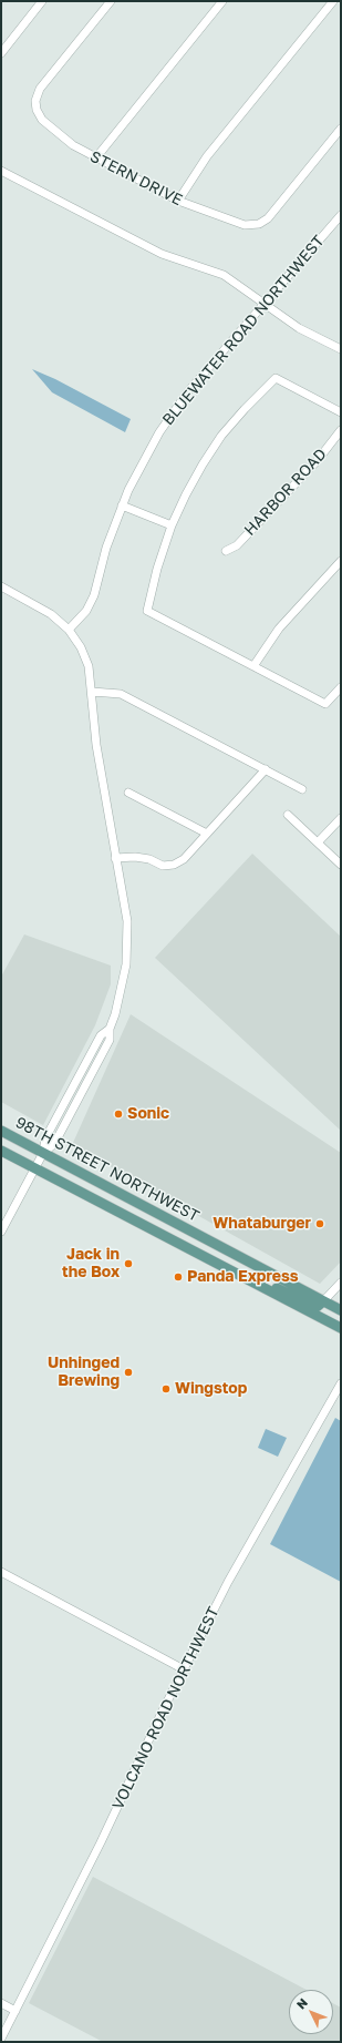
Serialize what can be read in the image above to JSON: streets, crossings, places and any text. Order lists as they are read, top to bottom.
{
  "streets": {
    "main road": ["98TH STREET NORTHWEST"],
    "street": [
      "STERN DRIVE",
      "BLUEWATER ROAD NORTHWEST",
      "HARBOR ROAD",
      "VOLCANO ROAD NORTHWEST"
    ]
  },
  "places": [
    "Sonic",
    "Whataburger",
    "Jack in the Box",
    "Panda Express",
    "Unhinged Brewing",
    "Wingstop"
  ],
  "north": "top left"
}
